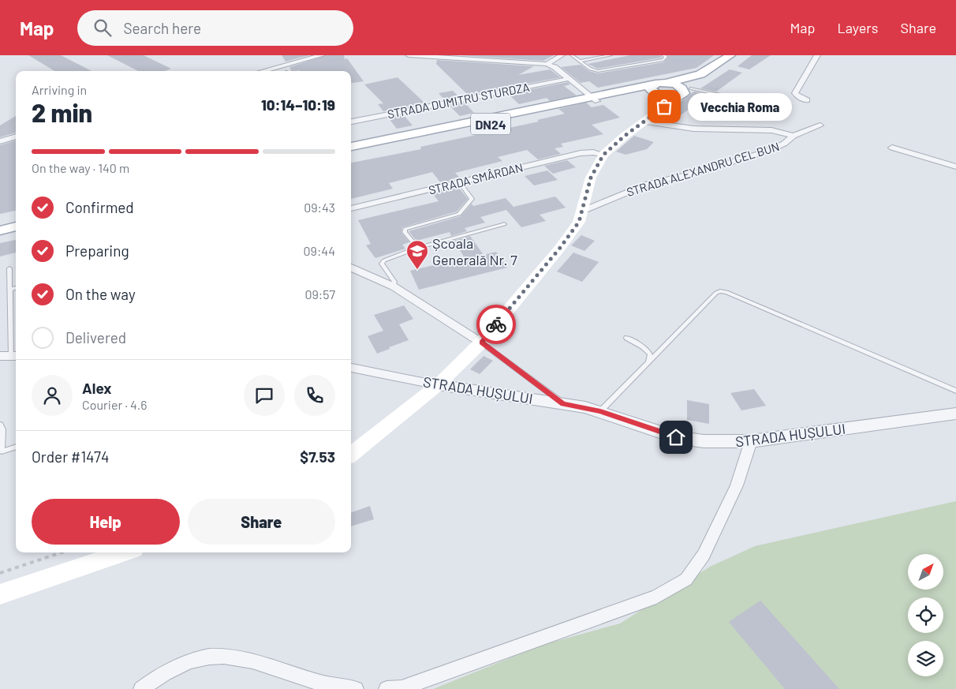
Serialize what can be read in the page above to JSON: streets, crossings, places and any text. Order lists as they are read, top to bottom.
{
  "streets": {
    "main road": ["DN24"],
    "street": [
      "STRADA DUMITRU STURDZA",
      "STRADA ALEXANDRU CEL BUN",
      "STRADA SMÂRDAN",
      "STRADA HUȘULUI"
    ]
  },
  "places": {
    "other": ["Vecchia Roma"],
    "school or university": ["Școala Generală Nr. 7"]
  },
  "north": "top right",
  "page": {
    "header": "Map",
    "search": "Search here",
    "nav": ["Map", "Layers", "Share"],
    "heading": ["2 min", "Arriving in", "10:14–10:19"],
    "panel": [
      "Alex",
      "Courier · 4.6",
      "Order #1474",
      "$7.53"
    ],
    "bubble": "Vecchia Roma",
    "bar": "On the way · 140 m",
    "list": [
      ["Confirmed", "09:43"],
      ["Preparing", "09:44"],
      ["On the way", "09:57"],
      "Delivered"
    ],
    "buttons": ["Help", "Share"]
  }
}
